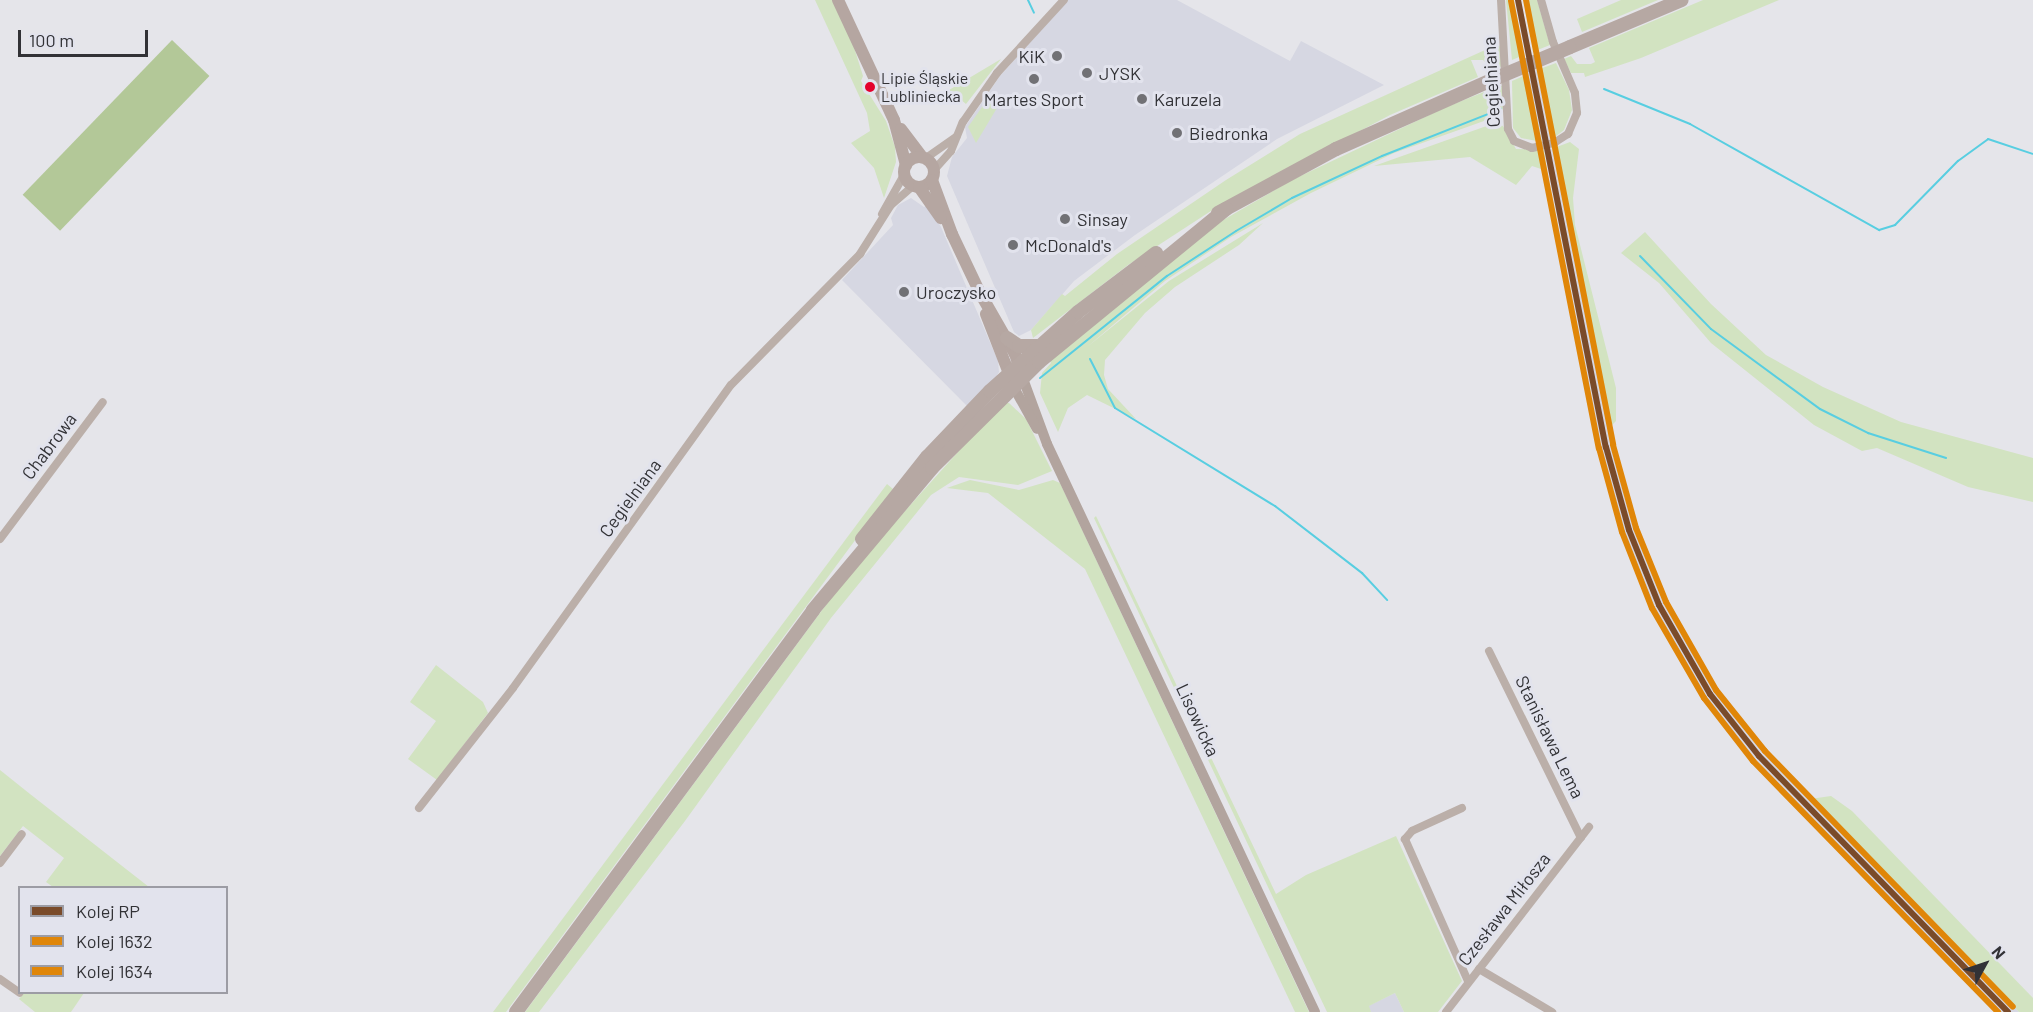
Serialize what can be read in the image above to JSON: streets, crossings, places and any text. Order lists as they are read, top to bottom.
{
  "streets": {
    "main road": ["Lisowicka"],
    "street": [
      "Cegielniana",
      "Chabrowa",
      "Stanisława Lema",
      "Czesława Miłosza"
    ]
  },
  "crossings": [
    ["Cegielniana", "Lisowicka"],
    ["Stanisława Lema", "Czesława Miłosza"]
  ],
  "places": [
    "KiK",
    "JYSK",
    "Martes Sport",
    "Lipie Śląskie Lubliniecka",
    "Karuzela",
    "Biedronka",
    "Sinsay",
    "McDonald's",
    "Uroczysko"
  ],
  "lines": ["rail line RP", "rail line 1634", "rail line 1632"],
  "legend": ["Kolej RP", "Kolej 1632", "Kolej 1634"],
  "scale_bar": "100 m",
  "north": "top right"
}
